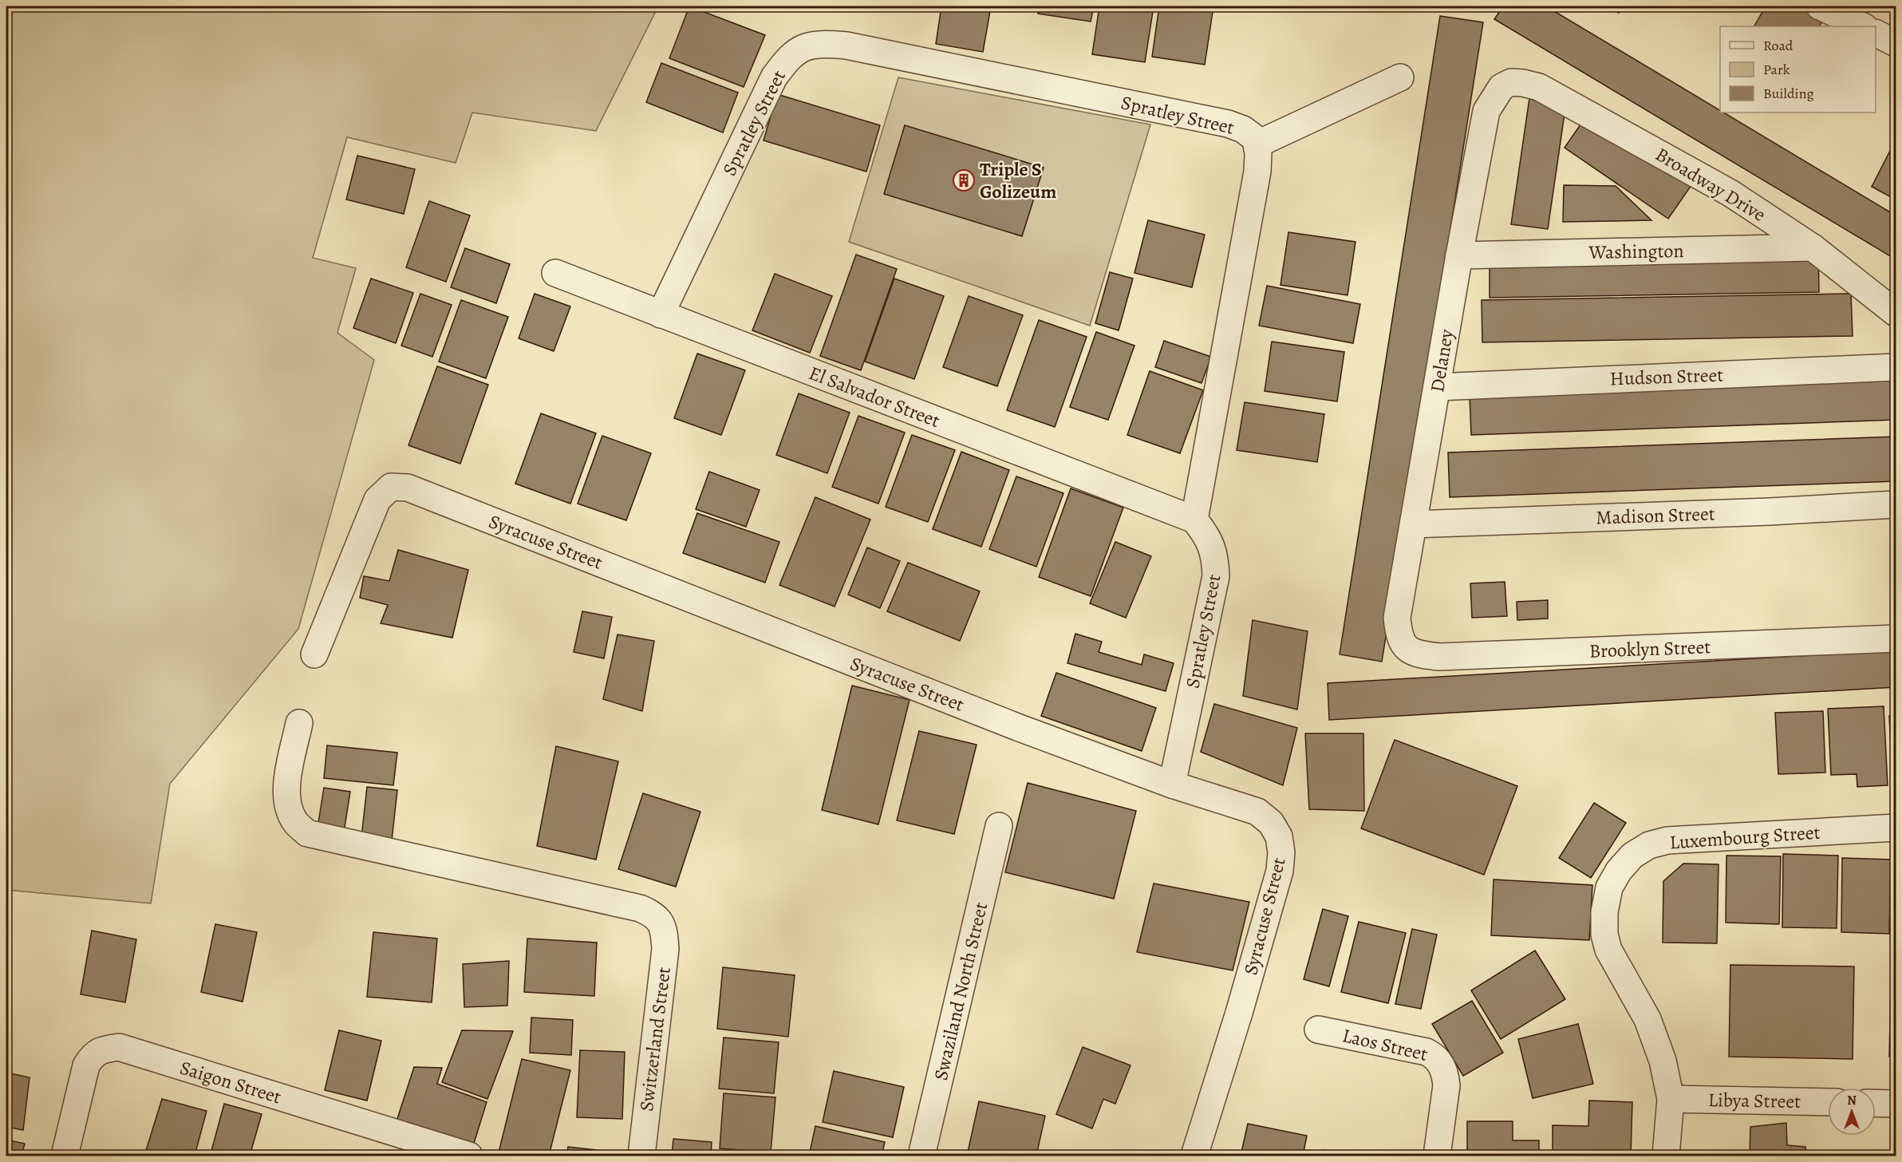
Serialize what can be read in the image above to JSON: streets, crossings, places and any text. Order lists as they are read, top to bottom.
{
  "streets": {
    "street": [
      "Spratley Street",
      "Broadway Drive",
      "Washington",
      "Delaney",
      "Hudson Street",
      "El Salvador Street",
      "Madison Street",
      "Syracuse Street",
      "Brooklyn Street",
      "Luxembourg Street",
      "Swaziland North Street",
      "Switzerland Street",
      "Laos Street",
      "Saigon Street",
      "Libya Street"
    ]
  },
  "crossings": [
    ["Spratley Street", "El Salvador Street"],
    ["Spratley Street", "Syracuse Street"],
    ["Broadway Drive", "Washington"],
    ["Broadway Drive", "Delaney"],
    ["Washington", "Delaney"],
    ["Delaney", "Hudson Street"],
    ["Delaney", "Madison Street"],
    ["Delaney", "Brooklyn Street"],
    ["Luxembourg Street", "Libya Street"]
  ],
  "places": {
    "building": ["Triple S Golizeum"]
  },
  "legend": ["Road", "Park", "Building"],
  "north": "top"
}
